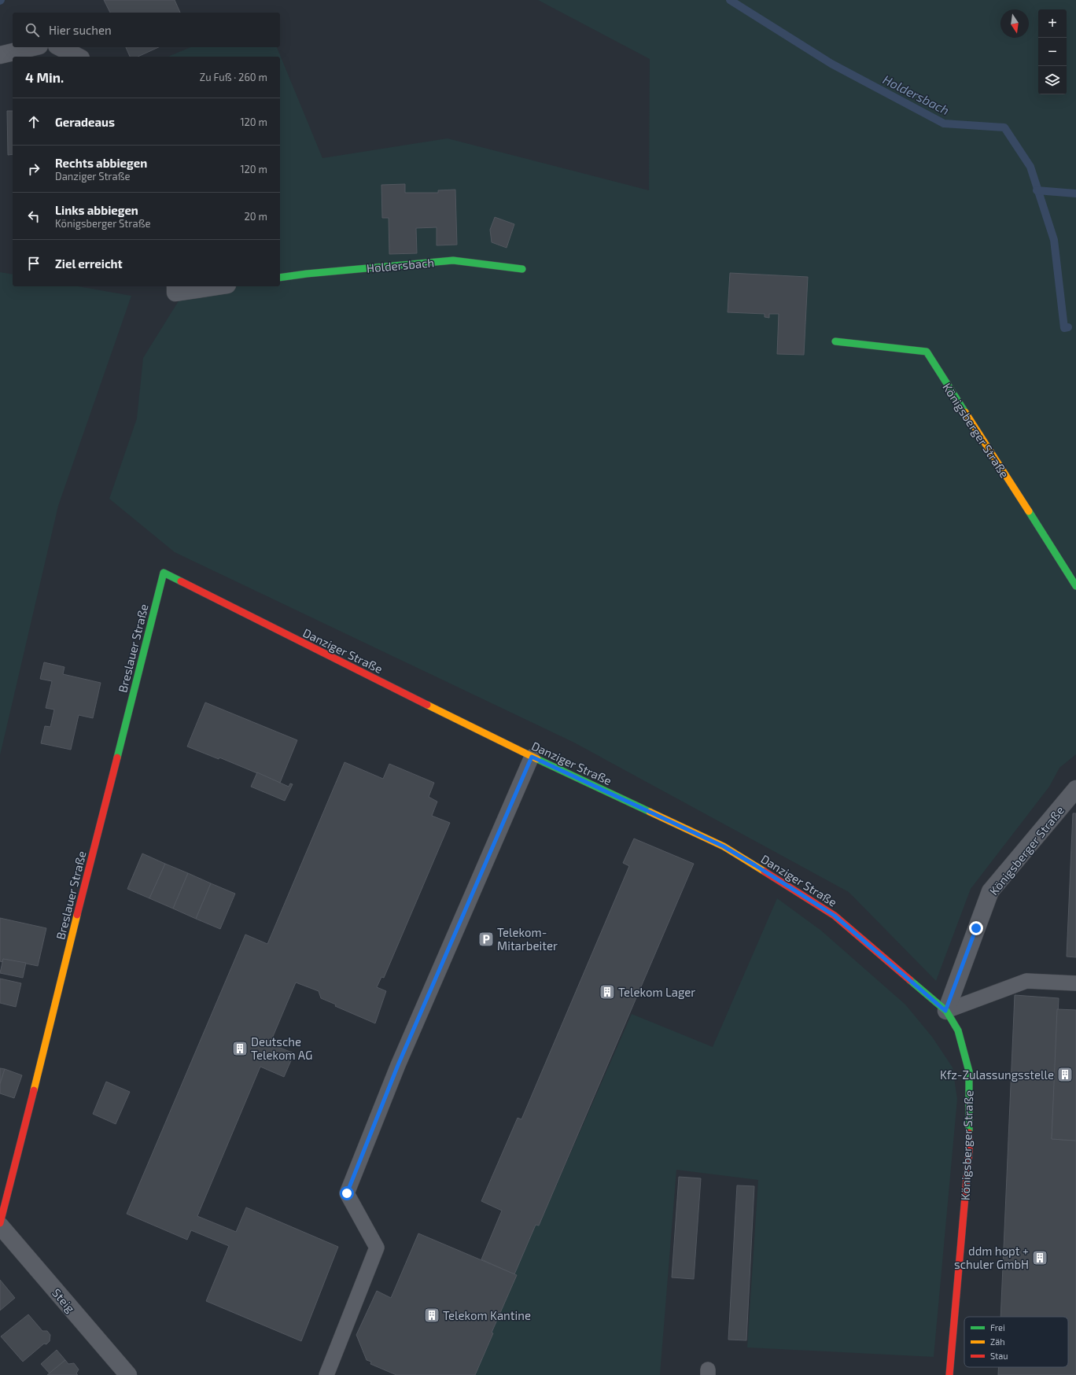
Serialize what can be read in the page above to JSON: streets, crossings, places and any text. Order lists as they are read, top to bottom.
{
  "streets": {
    "street": [
      "Holdersbach",
      "Königsberger Straße",
      "Breslauer Straße",
      "Danziger Straße",
      "Steig"
    ]
  },
  "crossings": [
    ["Königsberger Straße", "Danziger Straße"],
    ["Breslauer Straße", "Danziger Straße"],
    ["Breslauer Straße", "Steig"]
  ],
  "water": ["Holdersbach"],
  "places": {
    "parking": ["Telekom- Mitarbeiter"],
    "building": [
      "Telekom Lager",
      "Deutsche Telekom AG",
      "Kfz-Zulassungsstelle",
      "ddm hopt + schuler GmbH",
      "Telekom Kantine"
    ]
  },
  "legend": ["Frei", "Zäh", "Stau"],
  "north": "bottom",
  "page": {
    "map_buttons": ["+", "−"],
    "search": "Hier suchen",
    "heading": ["4 Min.", "Zu Fuß · 260 m"],
    "list": [
      ["Geradeaus", "120 m"],
      ["Rechts abbiegen", "Danziger Straße", "120 m"],
      ["Links abbiegen", "Königsberger Straße", "20 m"],
      "Ziel erreicht"
    ]
  }
}
